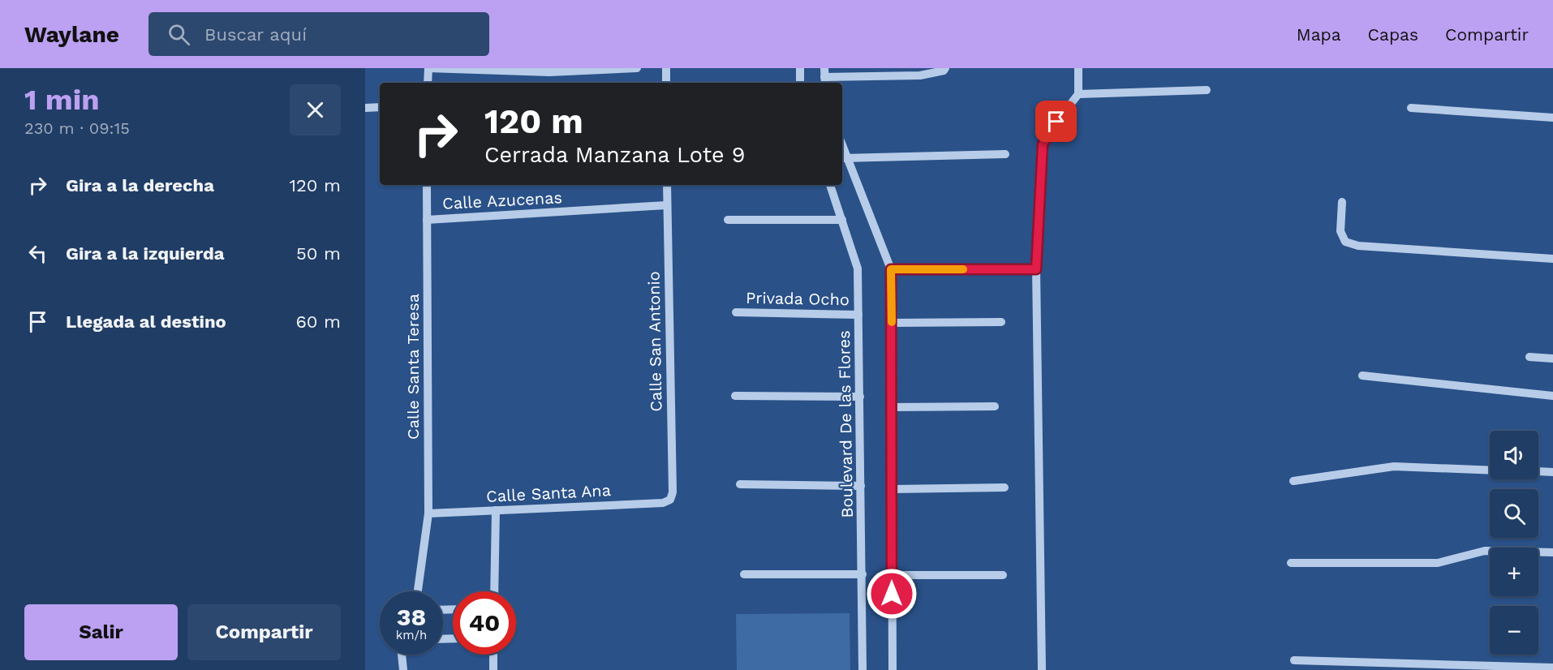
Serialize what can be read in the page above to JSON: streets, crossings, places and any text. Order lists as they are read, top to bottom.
{
  "streets": {
    "street": [
      "Calle Azucenas",
      "Privada Ocho",
      "Calle San Antonio",
      "Calle Santa Teresa",
      "Boulevard De las Flores",
      "Calle Santa Ana"
    ]
  },
  "crossings": [
    ["Calle Azucenas", "Calle San Antonio"],
    ["Calle Azucenas", "Calle Santa Teresa"],
    ["Privada Ocho", "Boulevard De las Flores"],
    ["Calle San Antonio", "Calle Santa Ana"],
    ["Calle Santa Teresa", "Calle Santa Ana"]
  ],
  "page": {
    "header": "Waylane",
    "search": "Buscar aquí",
    "nav": ["Mapa", "Capas", "Compartir"],
    "heading": ["1 min", "230 m · 09:15"],
    "turn": ["120 m", "Cerrada Manzana Lote 9"],
    "list": [
      {
        "name": "Gira a la derecha",
        "value": "120 m"
      },
      {
        "name": "Gira a la izquierda",
        "value": "50 m"
      },
      {
        "name": "Llegada al destino",
        "value": "60 m"
      }
    ],
    "map_buttons": ["+", "−"],
    "speed": "38 km/h",
    "limit": "40",
    "buttons": ["Salir", "Compartir"]
  }
}
